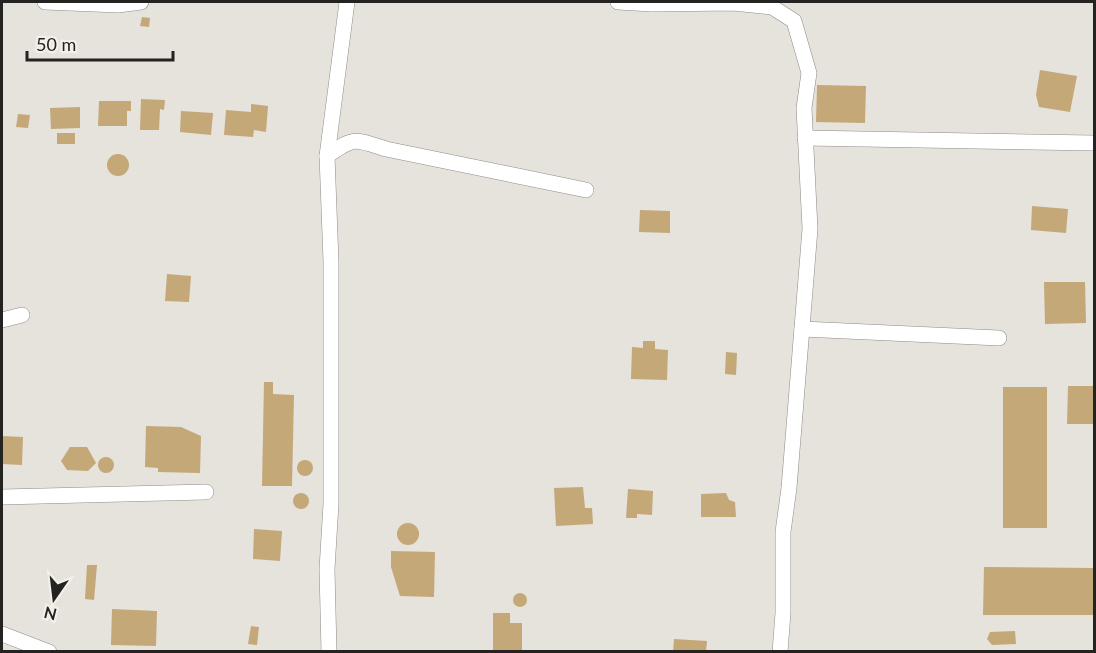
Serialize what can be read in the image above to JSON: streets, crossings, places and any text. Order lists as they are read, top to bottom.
{
  "scale_bar": "50 m",
  "north": "bottom"
}
